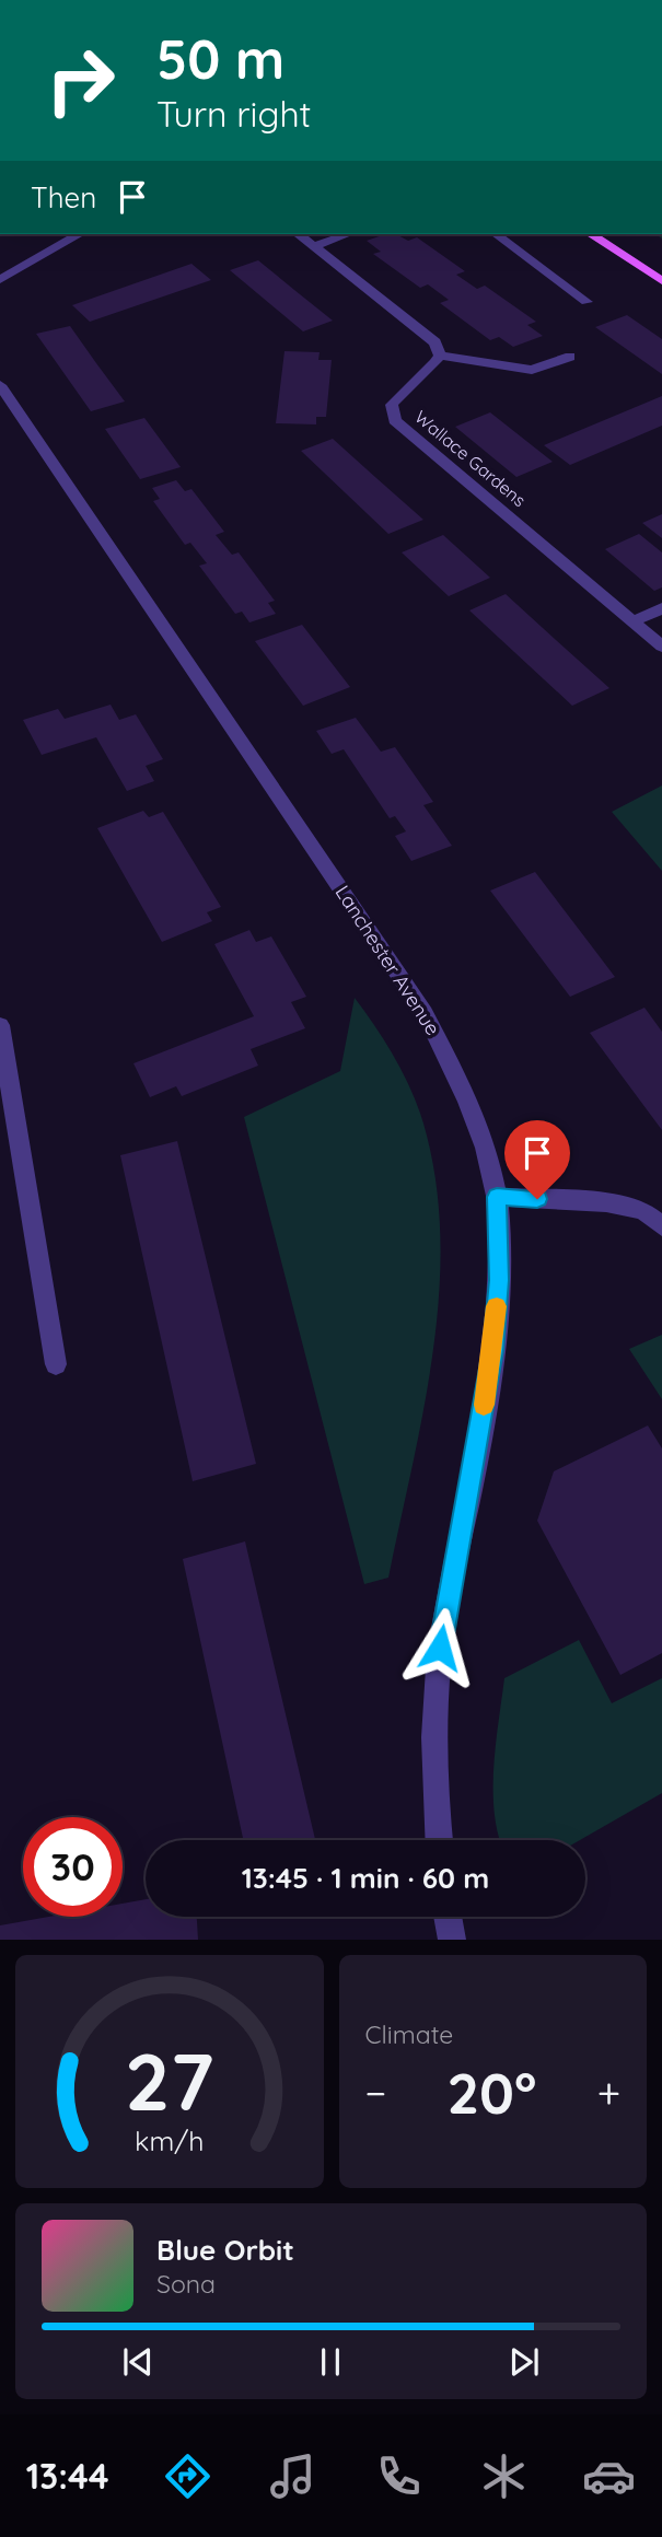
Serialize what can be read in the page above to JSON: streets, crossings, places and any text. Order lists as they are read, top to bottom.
{
  "streets": {
    "street": ["Wallace Gardens", "Lanchester Avenue"]
  },
  "page": {
    "turn": ["50 m", "Turn right"],
    "then": "Then",
    "limit": "30",
    "trip": "13:45 · 1 min · 60 m",
    "tile": "Climate",
    "heat": ["−", "20°", "+"],
    "song": ["Blue Orbit", "Sona"],
    "tabs": "13:44",
    "gauge": ["27", "km/h"]
  }
}
